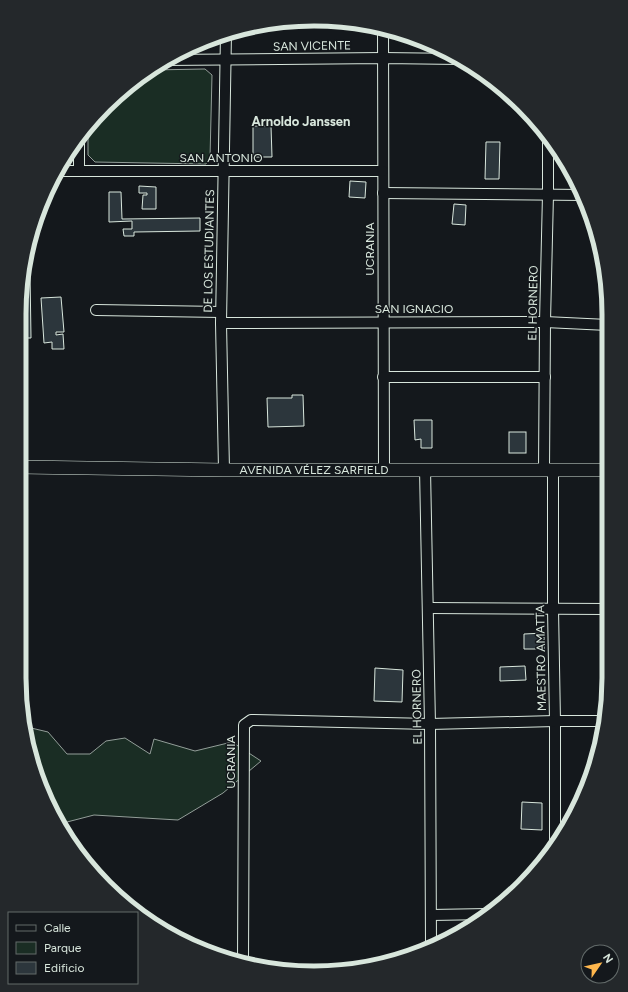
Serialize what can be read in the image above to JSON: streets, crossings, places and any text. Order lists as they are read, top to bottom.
{
  "streets": {
    "main road": ["AVENIDA VÉLEZ SARFIELD"],
    "street": [
      "SAN VICENTE",
      "SAN ANTONIO",
      "UCRANIA",
      "DE LOS ESTUDIANTES",
      "EL HORNERO",
      "SAN IGNACIO",
      "MAESTRO AMATTA"
    ]
  },
  "crossings": [
    ["SAN VICENTE", "UCRANIA"],
    ["SAN VICENTE", "DE LOS ESTUDIANTES"],
    ["SAN ANTONIO", "UCRANIA"],
    ["SAN ANTONIO", "DE LOS ESTUDIANTES"],
    ["UCRANIA", "EL HORNERO"],
    ["UCRANIA", "SAN IGNACIO"],
    ["UCRANIA", "AVENIDA VÉLEZ SARFIELD"],
    ["UCRANIA", "MAESTRO AMATTA"],
    ["DE LOS ESTUDIANTES", "SAN IGNACIO"],
    ["DE LOS ESTUDIANTES", "AVENIDA VÉLEZ SARFIELD"],
    ["EL HORNERO", "SAN IGNACIO"],
    ["EL HORNERO", "AVENIDA VÉLEZ SARFIELD"],
    ["EL HORNERO", "MAESTRO AMATTA"],
    ["AVENIDA VÉLEZ SARFIELD", "MAESTRO AMATTA"]
  ],
  "districts": ["Arnoldo Janssen"],
  "legend": ["Calle", "Parque", "Edificio"],
  "north": "top right"
}
